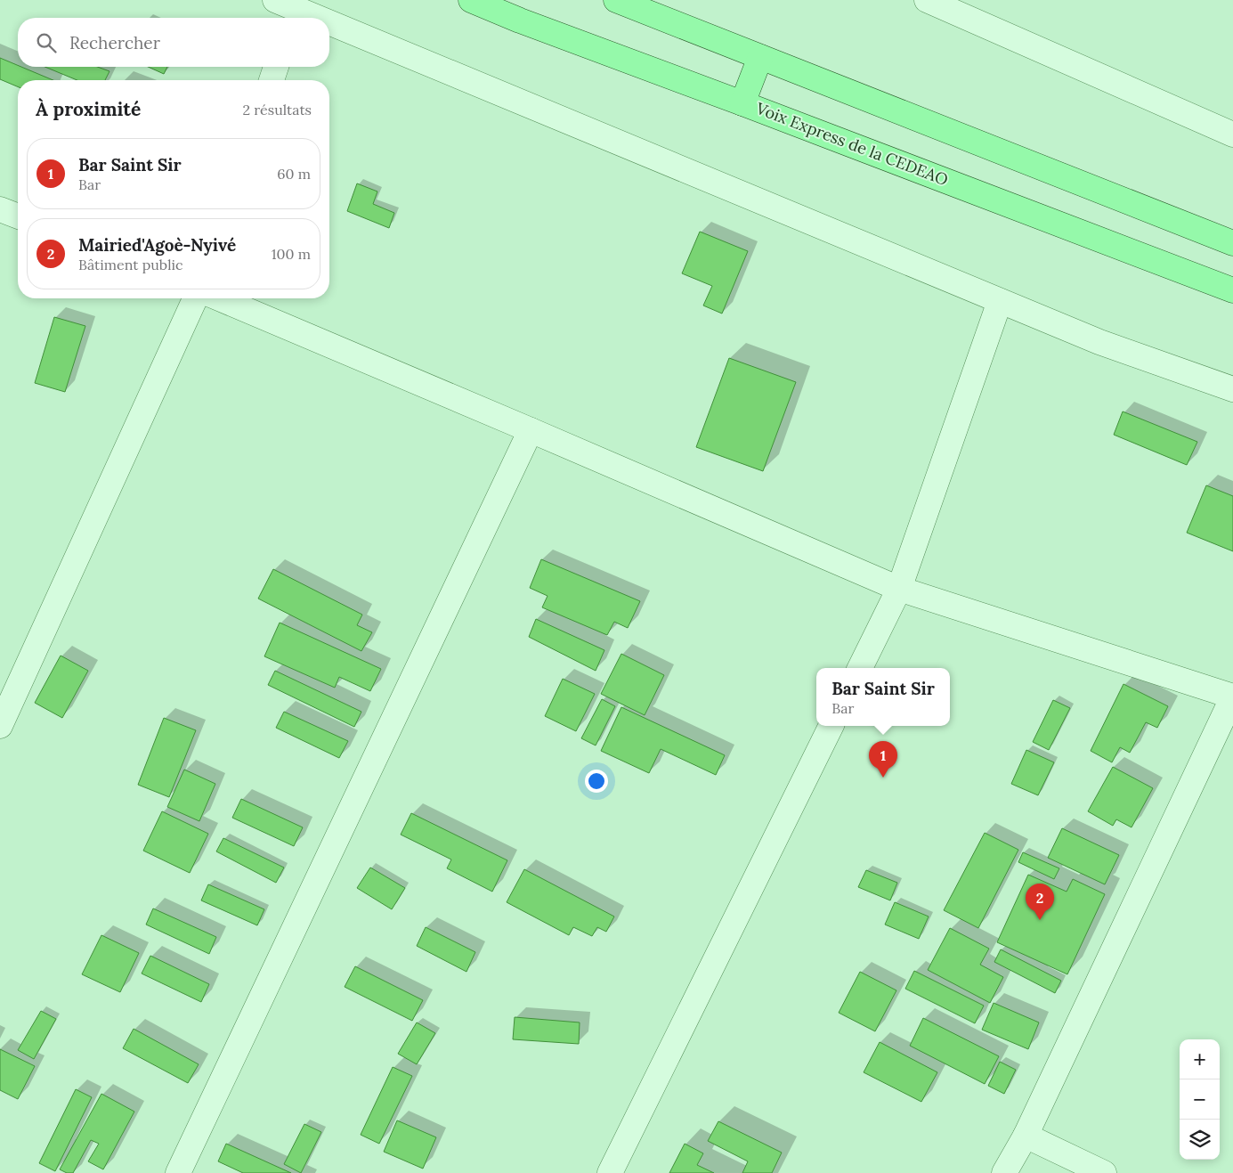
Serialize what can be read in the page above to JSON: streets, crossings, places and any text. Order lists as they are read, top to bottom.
{
  "streets": {
    "main road": ["Voix Express de la CEDEAO"]
  },
  "page": {
    "search": "Rechercher",
    "heading": ["À proximité", "2 résultats"],
    "list": [
      {
        "mark": "1",
        "name": "Bar Saint Sir",
        "note": "Bar",
        "value": "60 m"
      },
      {
        "mark": "2",
        "name": "Mairied'Agoè-Nyivé",
        "note": "Bâtiment public",
        "value": "100 m"
      }
    ],
    "popup": ["Bar Saint Sir", "Bar"],
    "pins": ["1", "2"],
    "map_buttons": ["+", "−"]
  }
}
